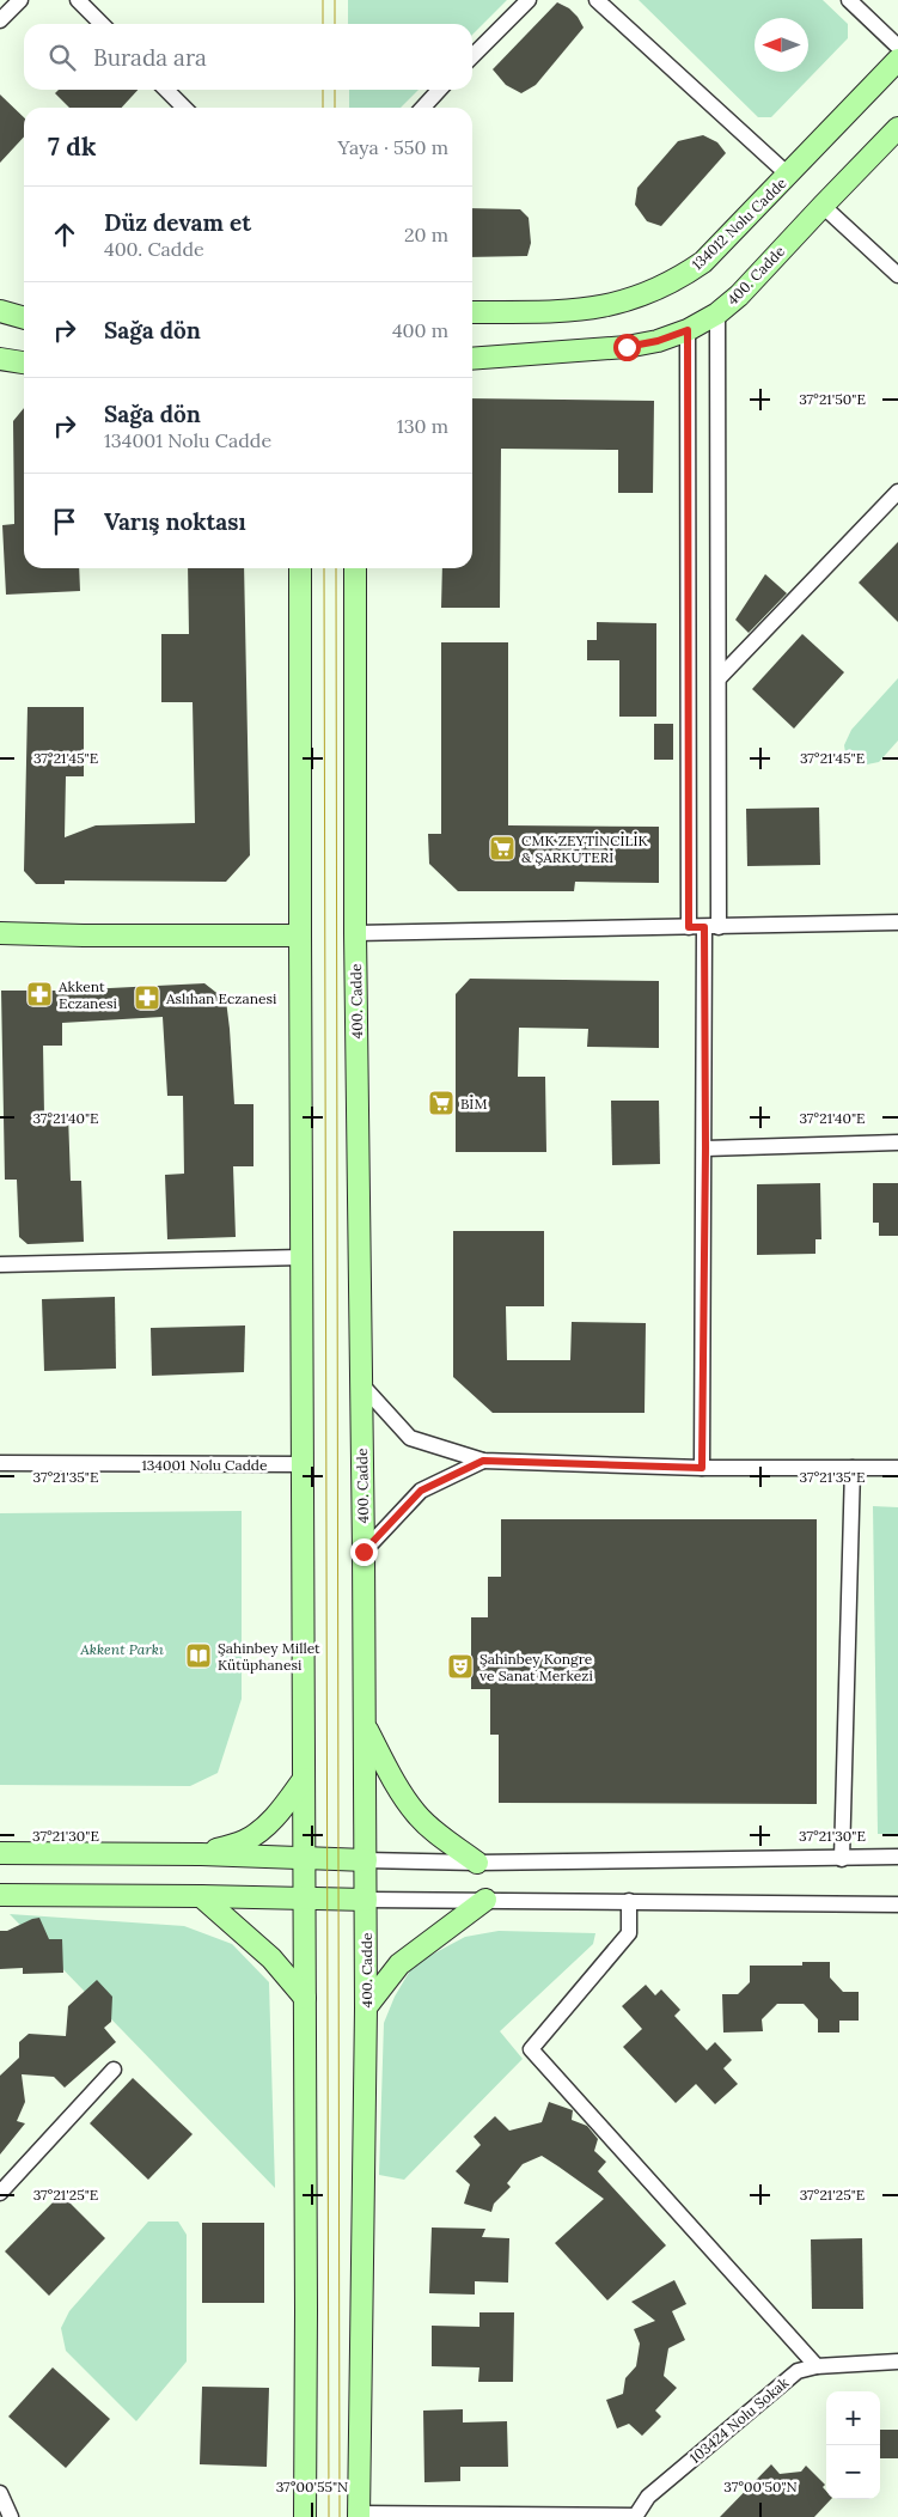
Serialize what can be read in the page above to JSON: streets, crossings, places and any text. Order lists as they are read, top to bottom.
{
  "streets": {
    "main road": ["134012 Nolu Cadde", "400. Cadde"],
    "street": ["134001 Nolu Cadde", "103424 Nolu Sokak"]
  },
  "parks": ["Akkent Parkı"],
  "places": {
    "supermarket": ["CMK ZEYTİNCİLİK & ŞARKÜTERİ", "BİM"],
    "pharmacy": ["Akkent Eczanesi", "Aslıhan Eczanesi"],
    "library": ["Şahinbey Millet Kütüphanesi"],
    "theatre": ["Şahinbey Kongre ve Sanat Merkezi"]
  },
  "north": "left",
  "page": {
    "search": "Burada ara",
    "heading": ["7 dk", "Yaya · 550 m"],
    "list": [
      ["Düz devam et", "400. Cadde", "20 m"],
      ["Sağa dön", "400 m"],
      ["Sağa dön", "134001 Nolu Cadde", "130 m"],
      "Varış noktası"
    ],
    "map_buttons": ["+", "−"]
  },
  "coordinates": [
    "37°21'50\"E",
    "37°21'45\"E",
    "37°21'40\"E",
    "37°21'35\"E",
    "37°21'30\"E",
    "37°21'25\"E",
    "37°00'55\"N",
    "37°00'50\"N"
  ]
}
